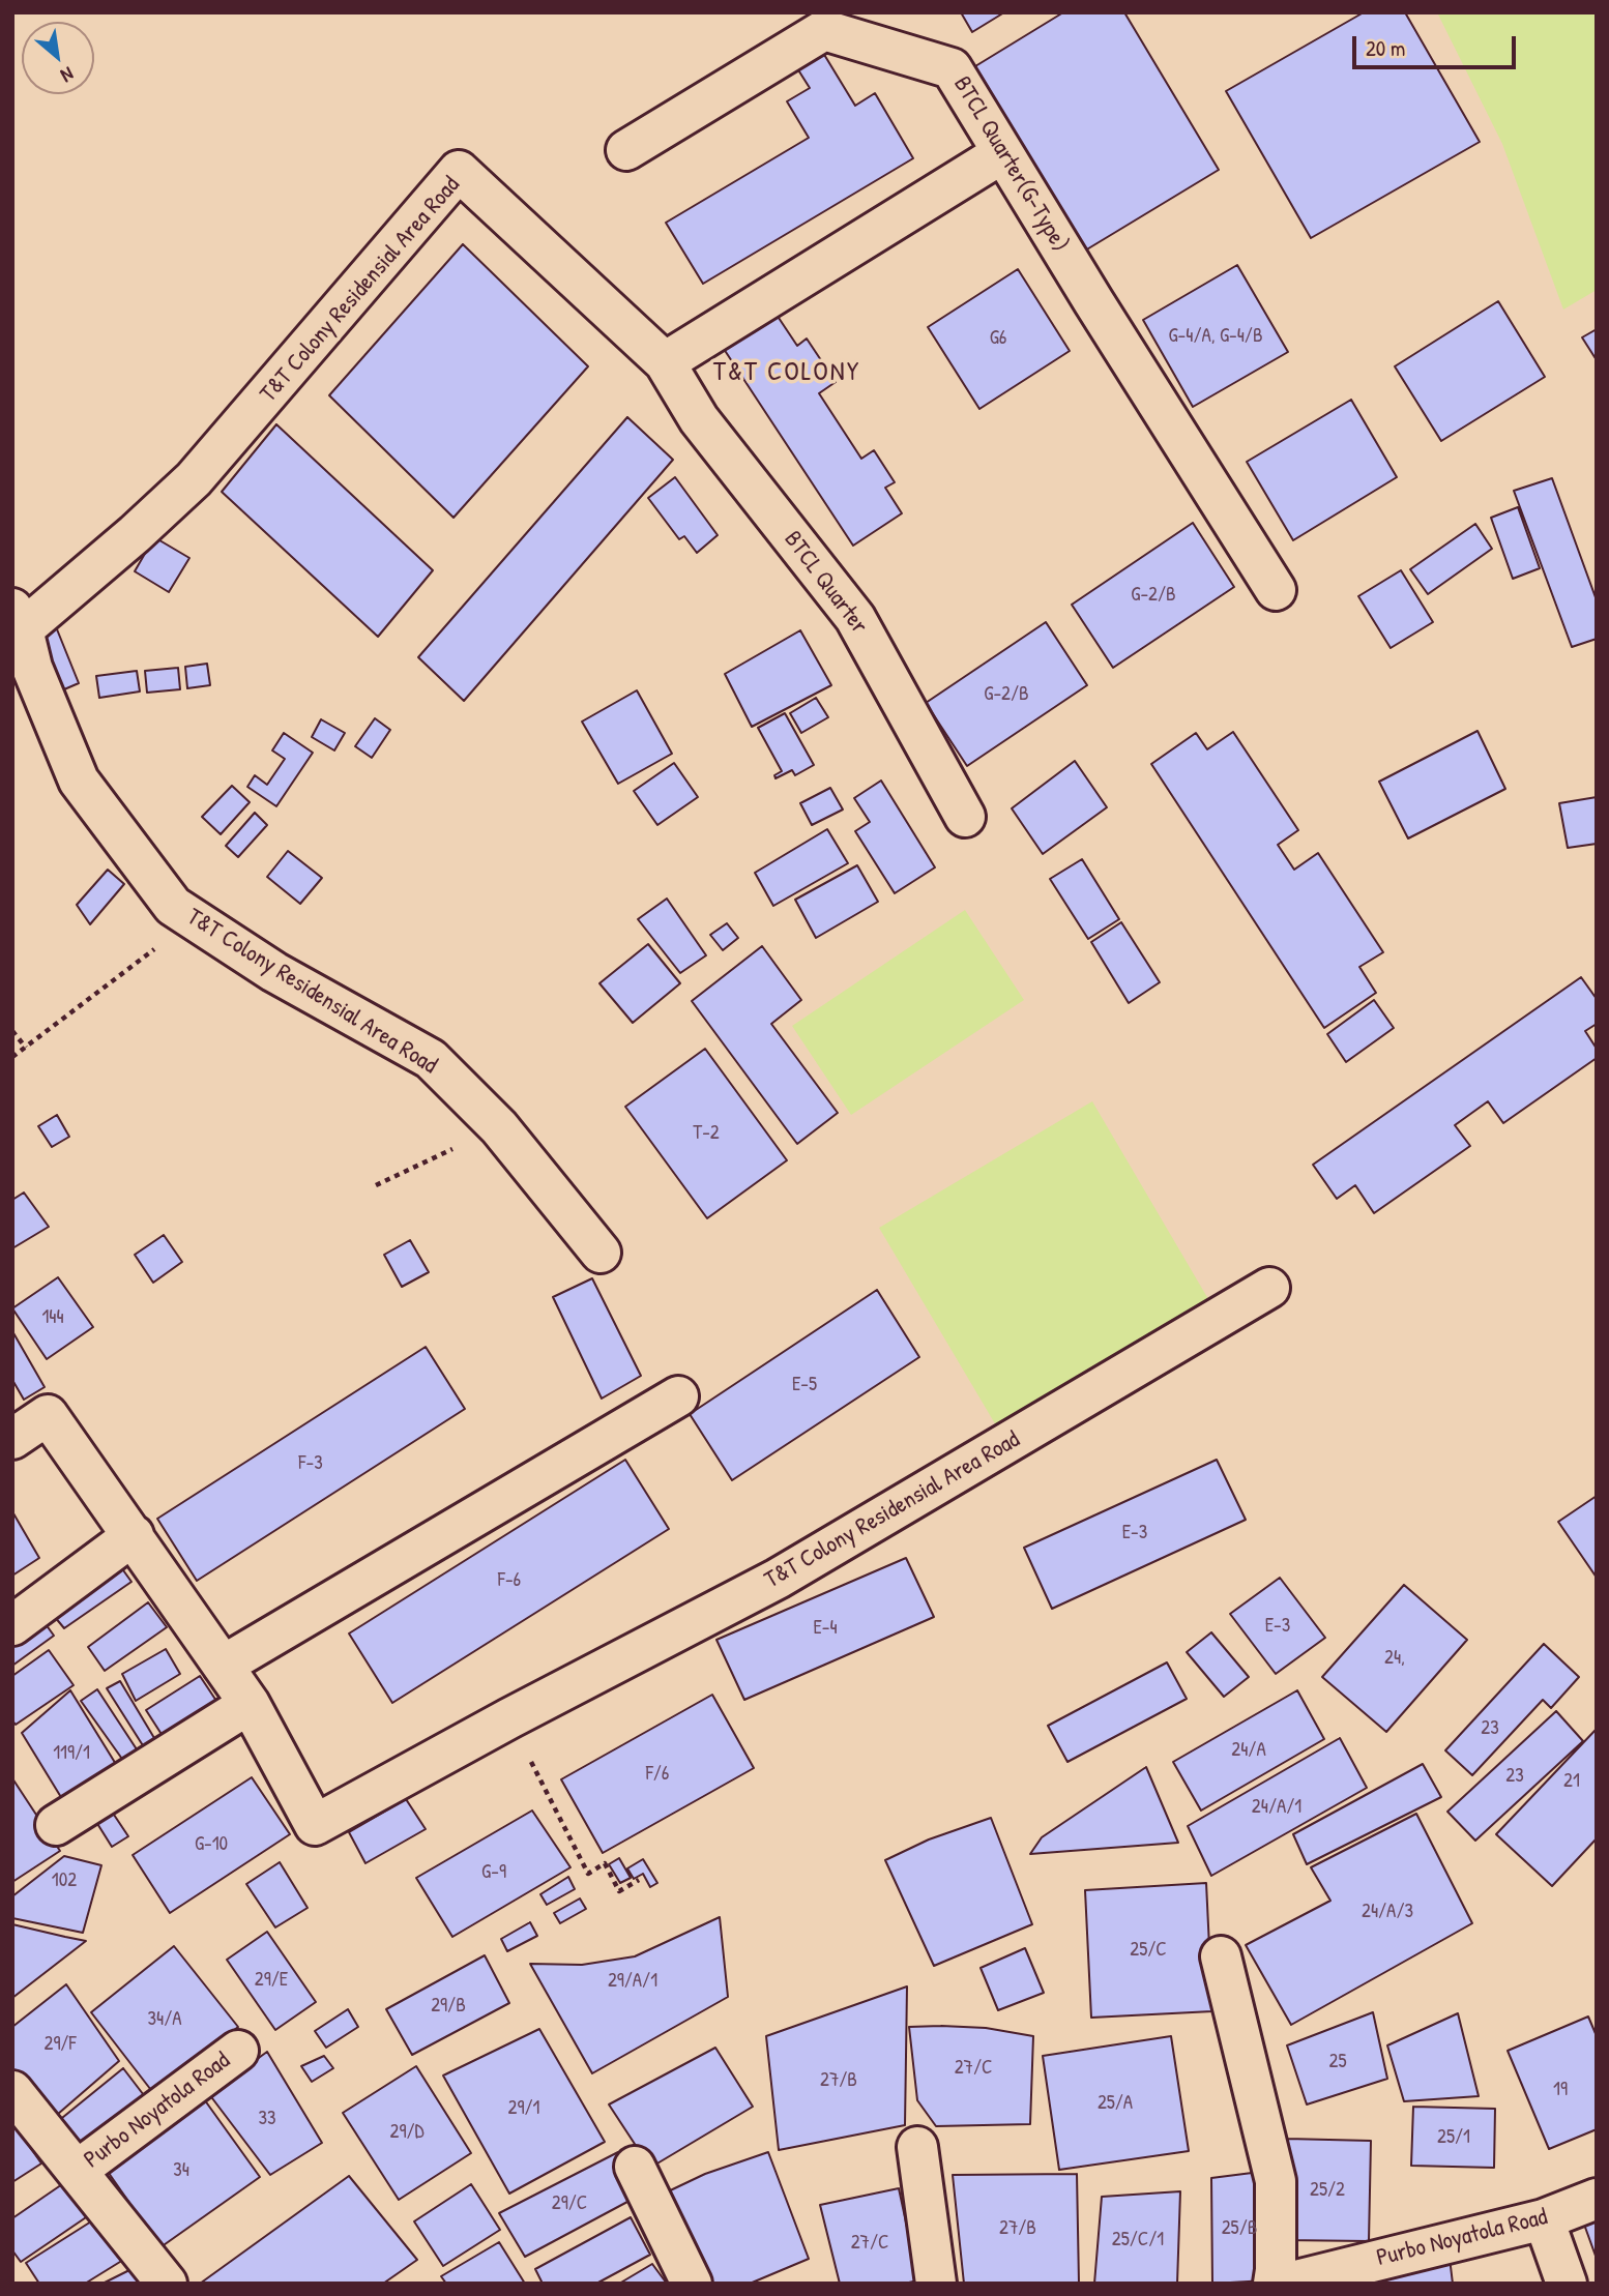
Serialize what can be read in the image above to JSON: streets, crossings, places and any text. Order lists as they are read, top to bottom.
{
  "streets": {
    "street": [
      "BTCL Quarter(G-Type)",
      "T&T Colony Residensial Area Road",
      "BTCL Quarter",
      "Purbo Noyatola Road"
    ]
  },
  "crossings": [
    ["T&T Colony Residensial Area Road", "BTCL Quarter"]
  ],
  "districts": ["T&T COLONY"],
  "house_numbers": [
    "G-4/A, G-4/B",
    "G6",
    "G-2/B",
    "G-2/B",
    "T-2",
    "144",
    "E-5",
    "F-3",
    "E-3",
    "F-6",
    "E-3",
    "E-4",
    "24,",
    "23",
    "24/A",
    "119/1",
    "F/6",
    "23",
    "21",
    "24/A/1",
    "G-10",
    "G-9",
    "102",
    "24/A/3",
    "25/C",
    "29/E",
    "29/A/1",
    "29/B",
    "34/A",
    "29/F",
    "25",
    "27/C",
    "27/B",
    "19",
    "25/A",
    "29/1",
    "33",
    "29/D",
    "25/1",
    "34",
    "25/2",
    "29/C",
    "27/B",
    "25/B",
    "25/C/1",
    "27/C"
  ],
  "scale_bar": "20 m",
  "north": "bottom right"
}
